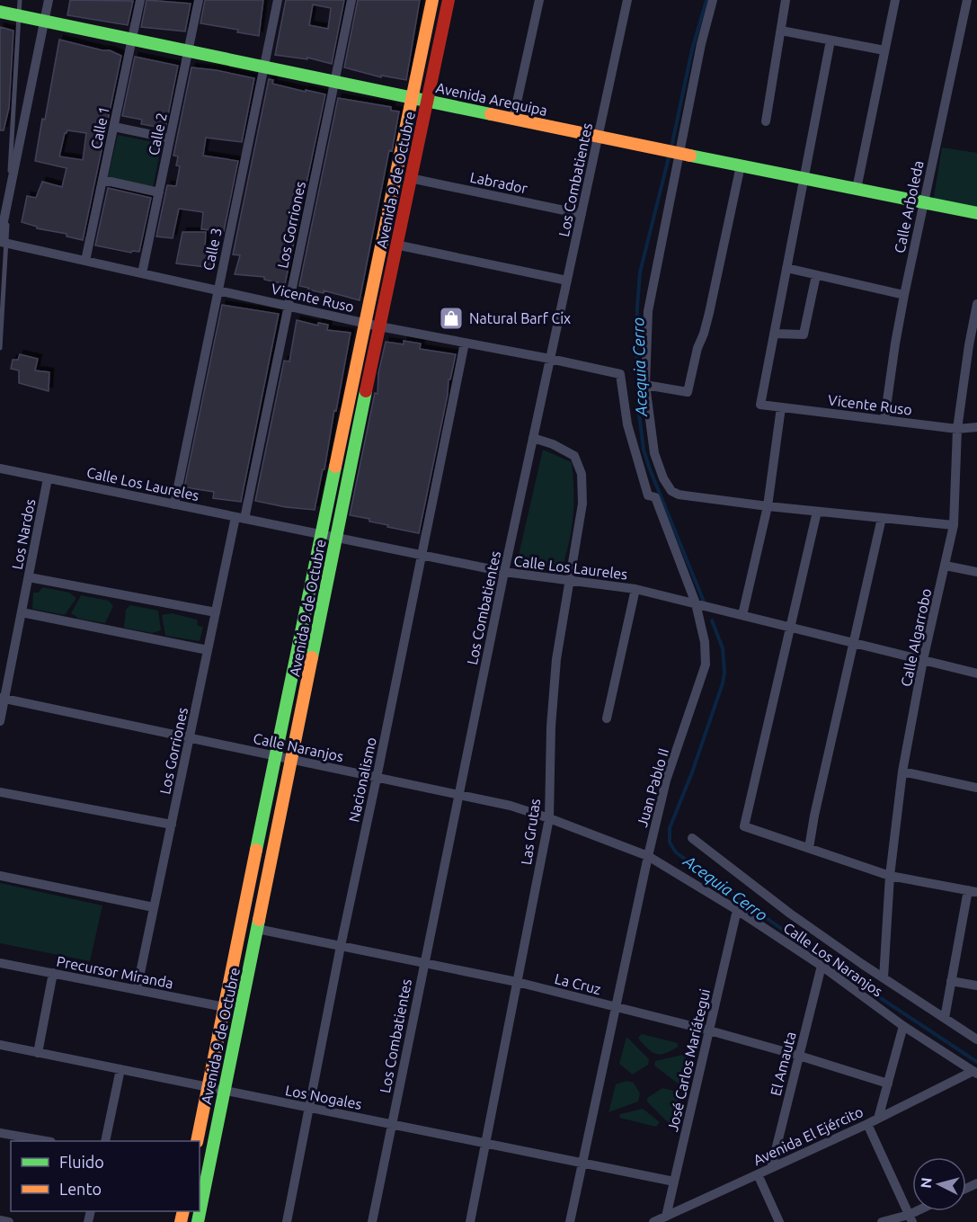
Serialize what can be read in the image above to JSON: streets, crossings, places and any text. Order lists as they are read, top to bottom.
{
  "streets": {
    "street": [
      "Avenida Arequipa",
      "Calle 1",
      "Calle 2",
      "Avenida 9 de Octubre",
      "Los Combatientes",
      "Labrador",
      "Calle Arboleda",
      "Los Gorriones",
      "Calle 3",
      "Vicente Ruso",
      "Calle Los Laureles",
      "Los Nardos",
      "Calle Algarrobo",
      "Calle Naranjos",
      "Nacionalismo",
      "Juan Pablo II",
      "Las Grutas",
      "Calle Los Naranjos",
      "Precursor Miranda",
      "La Cruz",
      "José Carlos Mariátegui",
      "El Amauta",
      "Los Nogales",
      "Avenida El Ejército"
    ]
  },
  "crossings": [
    ["Avenida Arequipa", "Calle 1"],
    ["Avenida Arequipa", "Calle 2"],
    ["Avenida Arequipa", "Avenida 9 de Octubre"],
    ["Avenida Arequipa", "Los Combatientes"],
    ["Avenida Arequipa", "Calle Arboleda"],
    ["Avenida Arequipa", "Los Gorriones"],
    ["Avenida Arequipa", "Calle 3"],
    ["Calle 1", "Vicente Ruso"],
    ["Calle 2", "Vicente Ruso"],
    ["Avenida 9 de Octubre", "Labrador"],
    ["Avenida 9 de Octubre", "Vicente Ruso"],
    ["Avenida 9 de Octubre", "Calle Los Laureles"],
    ["Avenida 9 de Octubre", "Calle Naranjos"],
    ["Avenida 9 de Octubre", "Precursor Miranda"],
    ["Avenida 9 de Octubre", "La Cruz"],
    ["Avenida 9 de Octubre", "Los Nogales"],
    ["Los Combatientes", "Labrador"],
    ["Los Combatientes", "Vicente Ruso"],
    ["Los Combatientes", "Calle Los Laureles"],
    ["Los Combatientes", "Calle Naranjos"],
    ["Los Combatientes", "Las Grutas"],
    ["Los Combatientes", "La Cruz"],
    ["Los Combatientes", "Los Nogales"],
    ["Calle Arboleda", "Vicente Ruso"],
    ["Los Gorriones", "Vicente Ruso"],
    ["Los Gorriones", "Calle Los Laureles"],
    ["Los Gorriones", "Calle Naranjos"],
    ["Los Gorriones", "Precursor Miranda"],
    ["Calle 3", "Vicente Ruso"],
    ["Calle 3", "Calle Los Laureles"],
    ["Vicente Ruso", "Calle Algarrobo"],
    ["Vicente Ruso", "Nacionalismo"],
    ["Vicente Ruso", "Juan Pablo II"],
    ["Calle Los Laureles", "Los Nardos"],
    ["Calle Los Laureles", "Calle Algarrobo"],
    ["Calle Los Laureles", "Nacionalismo"],
    ["Calle Los Laureles", "Juan Pablo II"],
    ["Calle Los Laureles", "Las Grutas"],
    ["Los Nardos", "Calle Naranjos"],
    ["Calle Naranjos", "Nacionalismo"],
    ["Calle Naranjos", "Juan Pablo II"],
    ["Calle Naranjos", "Las Grutas"],
    ["Calle Naranjos", "Calle Los Naranjos"],
    ["Nacionalismo", "La Cruz"],
    ["Nacionalismo", "Los Nogales"],
    ["Juan Pablo II", "Calle Los Naranjos"],
    ["Juan Pablo II", "La Cruz"],
    ["Juan Pablo II", "Los Nogales"],
    ["Las Grutas", "La Cruz"],
    ["Las Grutas", "Los Nogales"],
    ["Calle Los Naranjos", "José Carlos Mariátegui"],
    ["Calle Los Naranjos", "El Amauta"],
    ["Calle Los Naranjos", "Avenida El Ejército"],
    ["La Cruz", "José Carlos Mariátegui"],
    ["La Cruz", "El Amauta"],
    ["José Carlos Mariátegui", "Los Nogales"],
    ["José Carlos Mariátegui", "Avenida El Ejército"],
    ["El Amauta", "Avenida El Ejército"]
  ],
  "water": ["Acequia Cerro"],
  "places": {
    "shop": ["Natural Barf Cix"]
  },
  "legend": ["Fluido", "Lento"],
  "north": "left"
}
